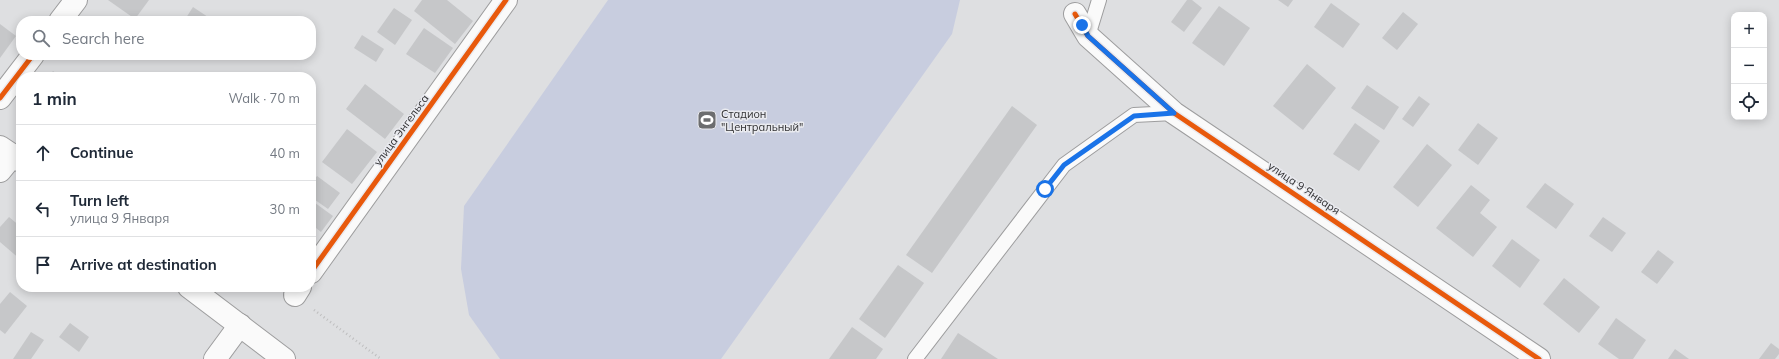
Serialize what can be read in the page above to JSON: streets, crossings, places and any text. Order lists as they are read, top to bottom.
{
  "streets": {
    "street": ["улица Энгельса", "улица 9 Января"]
  },
  "places": {
    "sports": ["Стадион \"Центральный\""]
  },
  "page": {
    "map_buttons": ["+", "−"],
    "search": "Search here",
    "heading": ["1 min", "Walk · 70 m"],
    "list": [
      ["Continue", "40 m"],
      ["Turn left", "улица 9 Января", "30 m"],
      "Arrive at destination"
    ]
  }
}
